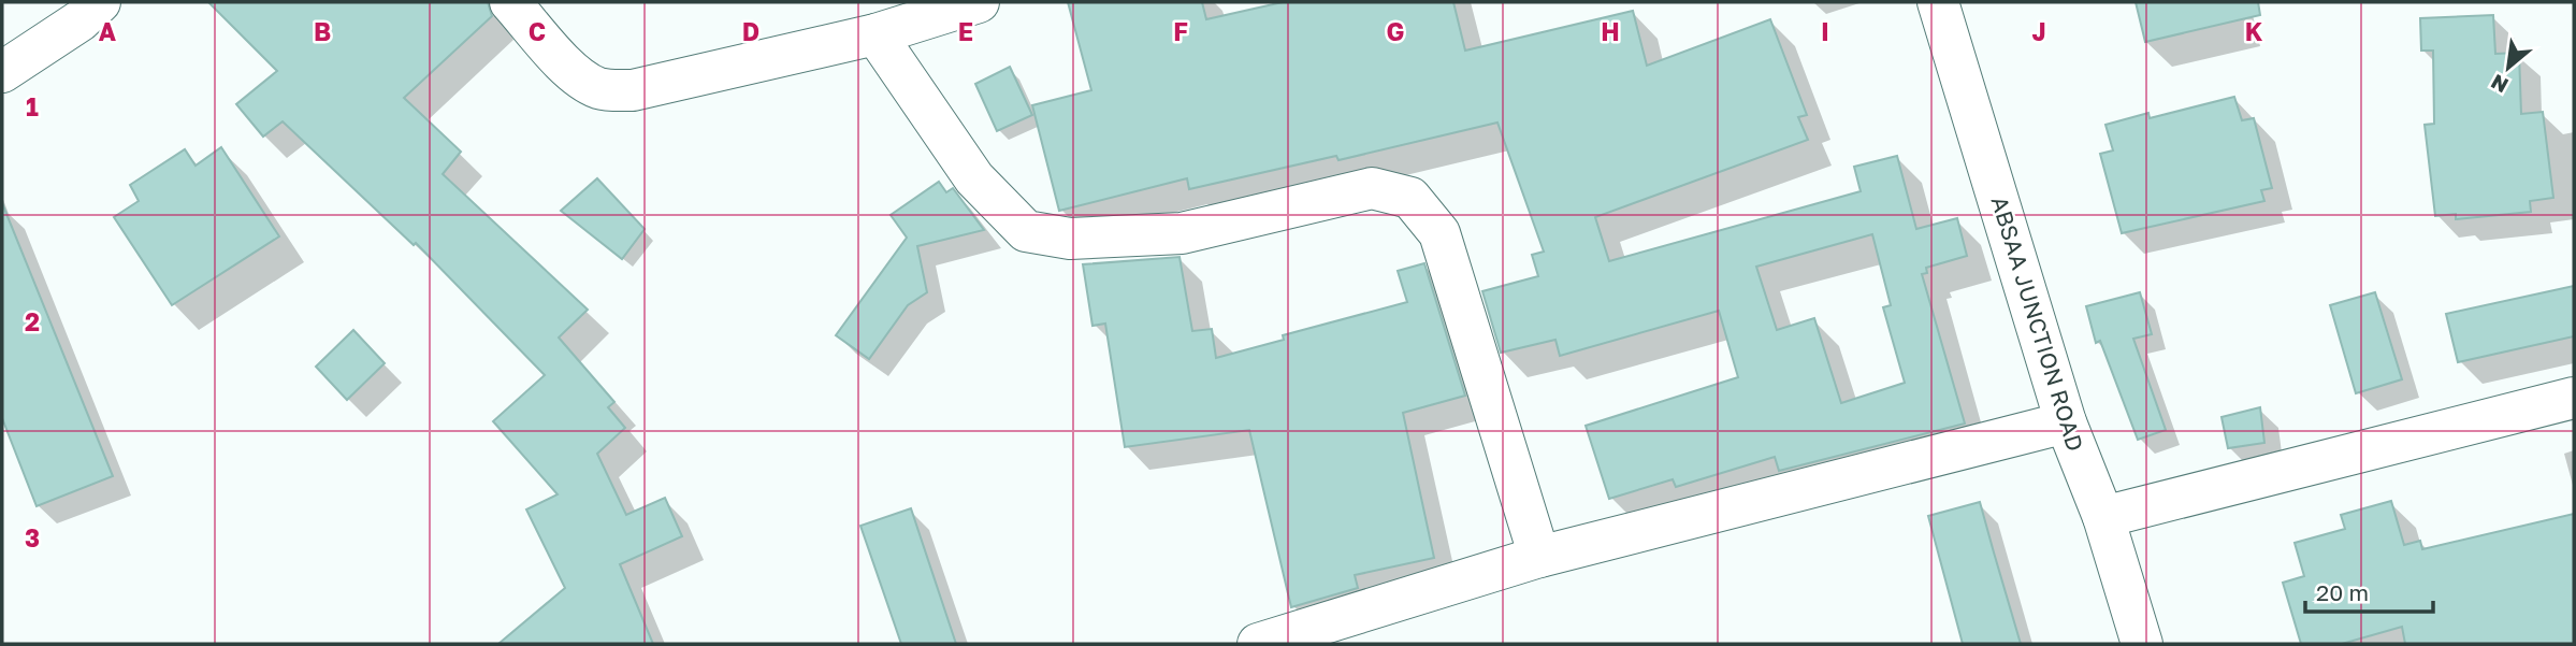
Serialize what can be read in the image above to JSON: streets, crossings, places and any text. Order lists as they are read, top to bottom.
{
  "streets": {
    "street": ["ABSAA JUNCTION ROAD"]
  },
  "scale_bar": "20 m",
  "north": "bottom left",
  "grid": {
    "columns": [
      "A",
      "B",
      "C",
      "D",
      "E",
      "F",
      "G",
      "H",
      "I",
      "J",
      "K"
    ],
    "rows": ["1", "2", "3"]
  }
}
